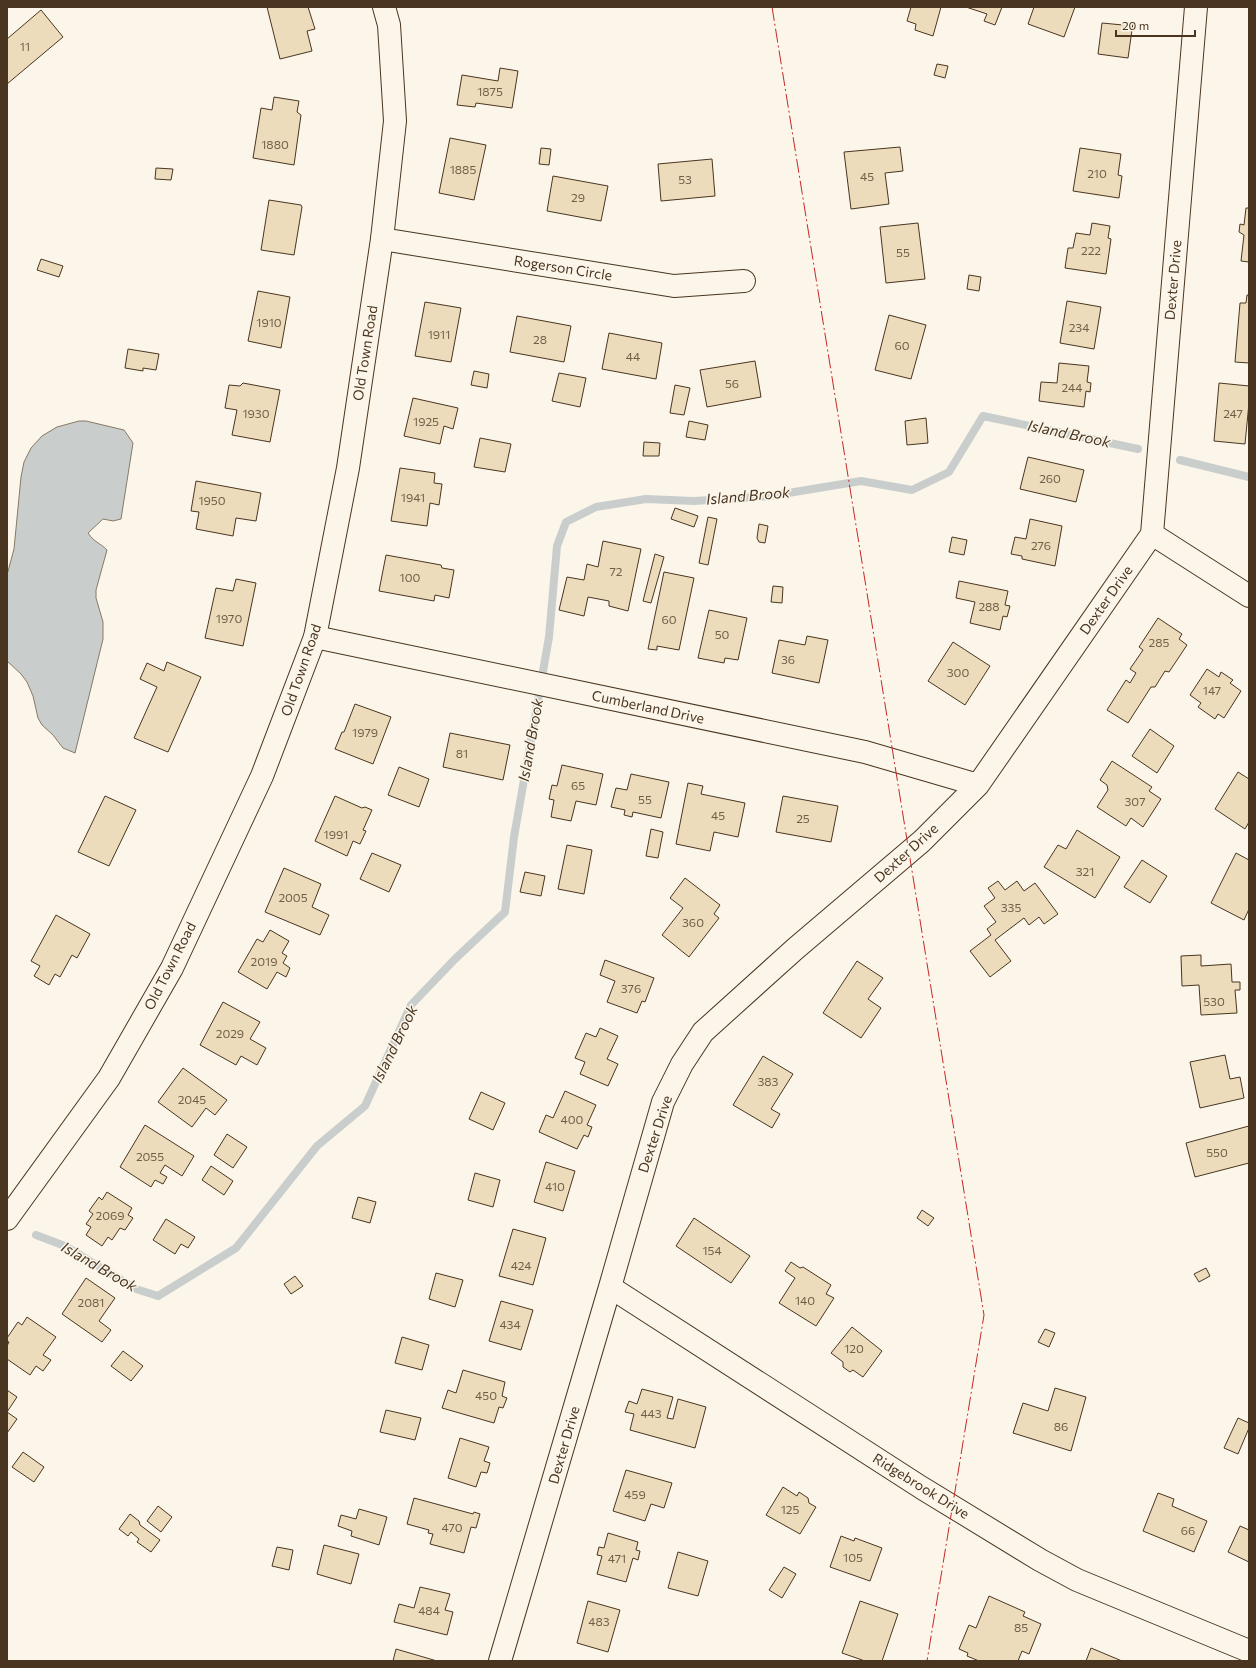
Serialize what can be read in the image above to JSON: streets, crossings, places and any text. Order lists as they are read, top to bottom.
{
  "streets": {
    "street": [
      "Rogerson Circle",
      "Dexter Drive",
      "Old Town Road",
      "Cumberland Drive",
      "Ridgebrook Drive"
    ]
  },
  "crossings": [
    ["Rogerson Circle", "Old Town Road"],
    ["Dexter Drive", "Cumberland Drive"],
    ["Dexter Drive", "Ridgebrook Drive"],
    ["Old Town Road", "Cumberland Drive"]
  ],
  "water": ["Island Brook"],
  "house_numbers": [
    "11",
    "1875",
    "1880",
    "1885",
    "210",
    "45",
    "53",
    "29",
    "222",
    "55",
    "1910",
    "234",
    "1911",
    "28",
    "60",
    "44",
    "56",
    "244",
    "1930",
    "247",
    "1925",
    "260",
    "1941",
    "1950",
    "276",
    "72",
    "100",
    "288",
    "1970",
    "60",
    "50",
    "285",
    "36",
    "300",
    "147",
    "1979",
    "81",
    "65",
    "55",
    "307",
    "45",
    "25",
    "1991",
    "321",
    "2005",
    "335",
    "360",
    "2019",
    "376",
    "530",
    "2029",
    "383",
    "2045",
    "400",
    "550",
    "2055",
    "410",
    "2069",
    "154",
    "424",
    "140",
    "2081",
    "434",
    "120",
    "450",
    "443",
    "86",
    "459",
    "125",
    "470",
    "66",
    "105",
    "471",
    "484",
    "483",
    "85"
  ],
  "scale_bar": "20 m"
}
